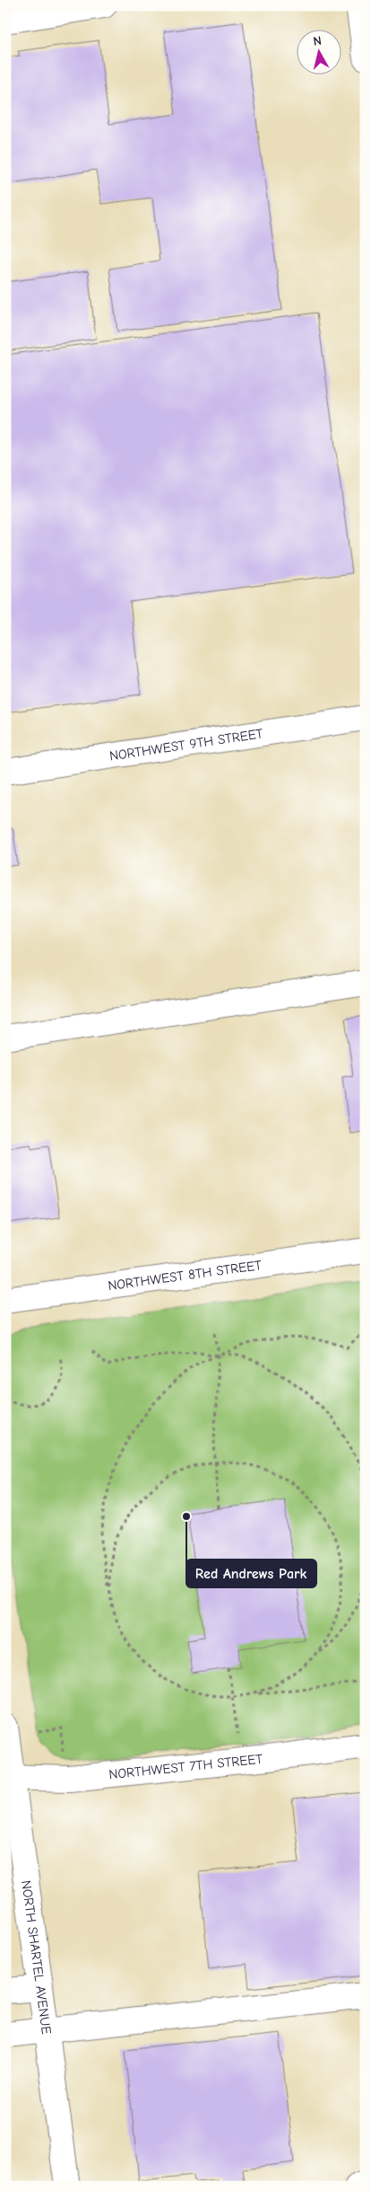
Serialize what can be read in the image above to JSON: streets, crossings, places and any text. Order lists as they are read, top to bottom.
{
  "streets": {
    "street": [
      "NORTHWEST 9TH STREET",
      "NORTHWEST 8TH STREET",
      "NORTHWEST 7TH STREET",
      "NORTH SHARTEL AVENUE"
    ]
  },
  "crossings": [
    ["NORTHWEST 7TH STREET", "NORTH SHARTEL AVENUE"]
  ],
  "places": ["Red Andrews Park"],
  "north": "top"
}
